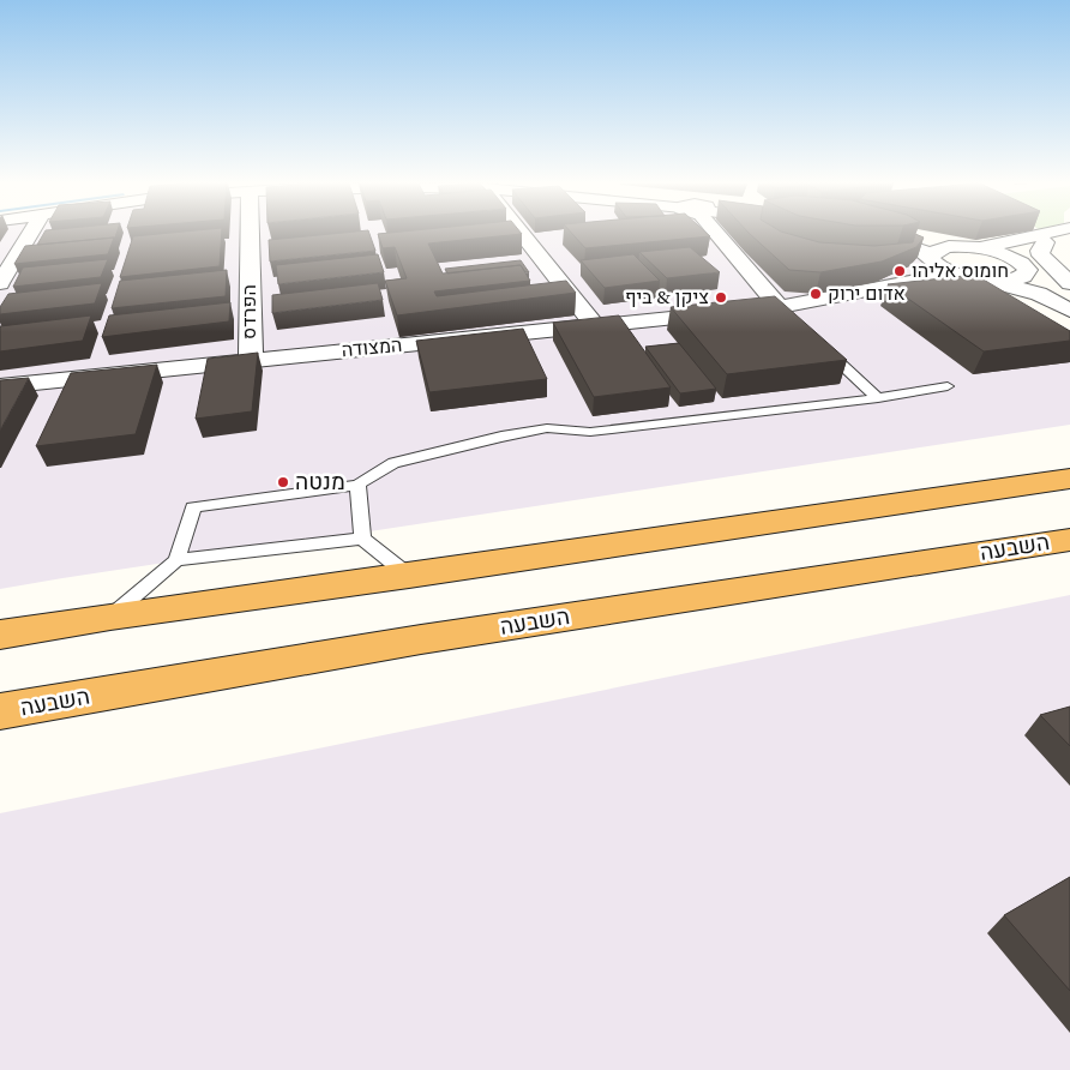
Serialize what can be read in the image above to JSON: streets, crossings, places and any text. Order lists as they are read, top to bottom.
{
  "streets": {
    "highway": ["השבעה"],
    "street": ["הפרדס", "המצודה"]
  },
  "crossings": [
    ["הפרדס", "המצודה"]
  ],
  "places": [
    "חומוס אליהו",
    "אדום ירוק",
    "ציקן & ביף",
    "מנטה"
  ]
}
